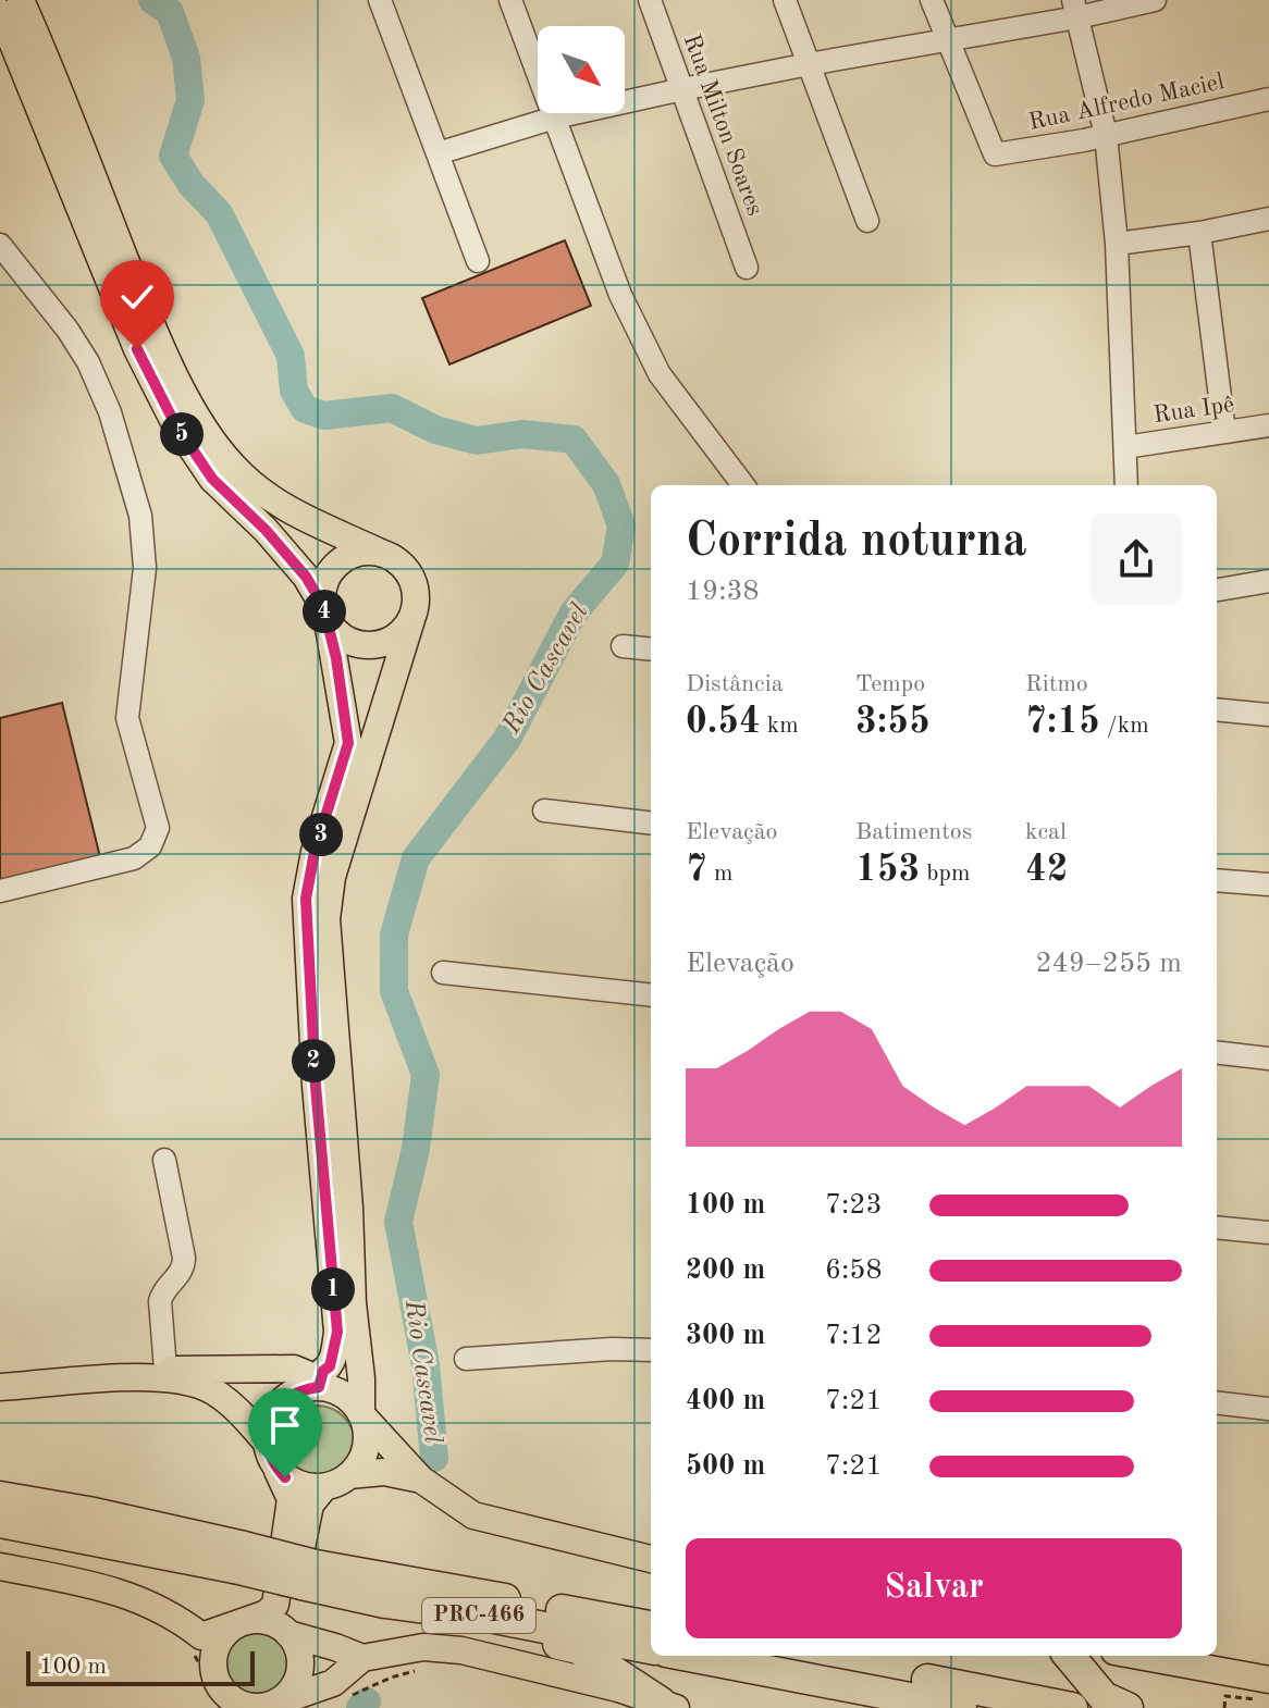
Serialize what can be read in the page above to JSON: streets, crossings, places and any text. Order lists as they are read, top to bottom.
{
  "streets": {
    "highway": ["PRC-466"],
    "street": ["Rua Alfredo Maciel", "Rua Milton Soares", "Rua Ipê"]
  },
  "water": ["Rio Cascavel"],
  "scale_bar": "100 m",
  "north": "bottom right",
  "page": {
    "pins": [
      "5",
      "4",
      "3",
      "2",
      "1"
    ],
    "heading": ["Corrida noturna", "19:38"],
    "stats": [
      ["Distância", "0.54 km"],
      ["Tempo", "3:55"],
      ["Ritmo", "7:15 /km"],
      ["Elevação", "7 m"],
      ["Batimentos", "153 bpm"],
      ["kcal", "42"]
    ],
    "chart": ["Elevação", "249–255 m"],
    "list": [
      {
        "name": "100 m",
        "note": "7:23"
      },
      {
        "name": "200 m",
        "note": "6:58"
      },
      {
        "name": "300 m",
        "note": "7:12"
      },
      {
        "name": "400 m",
        "note": "7:21"
      },
      {
        "name": "500 m",
        "note": "7:21"
      }
    ],
    "buttons": "Salvar",
    "scale": "100 m"
  }
}
